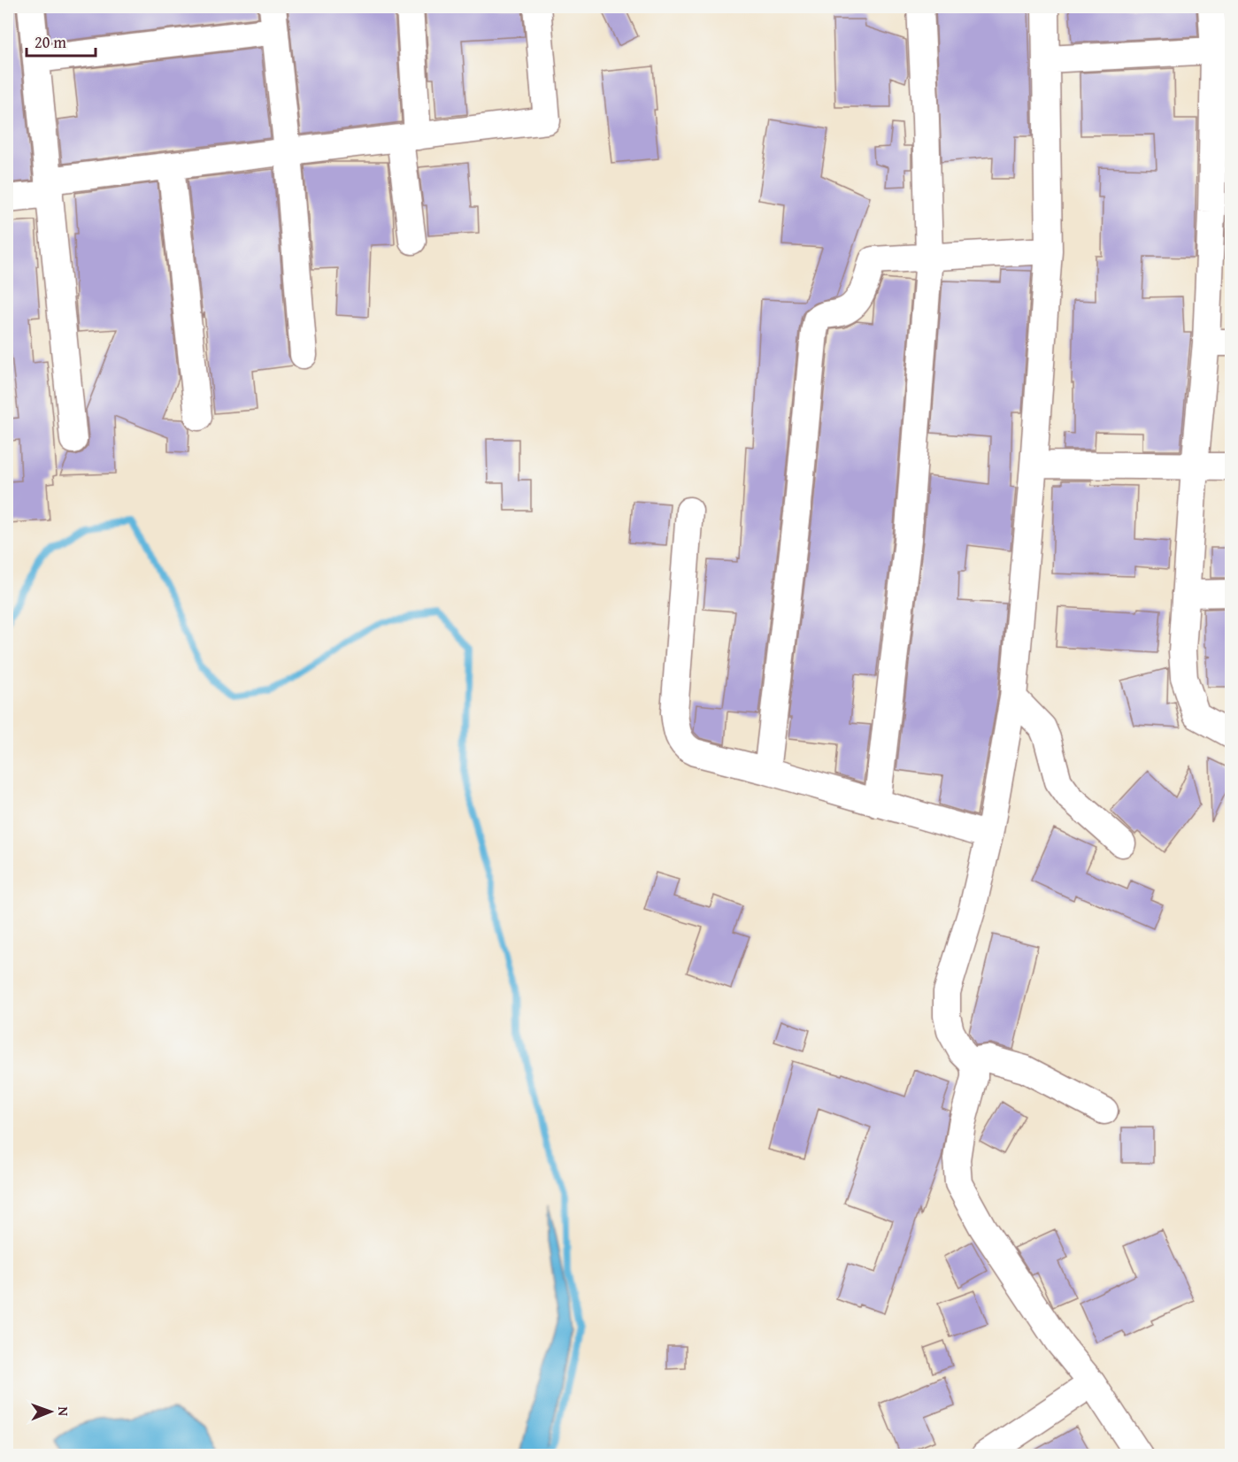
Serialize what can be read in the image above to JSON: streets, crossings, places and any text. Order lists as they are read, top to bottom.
{
  "scale_bar": "20 m",
  "north": "right"
}
